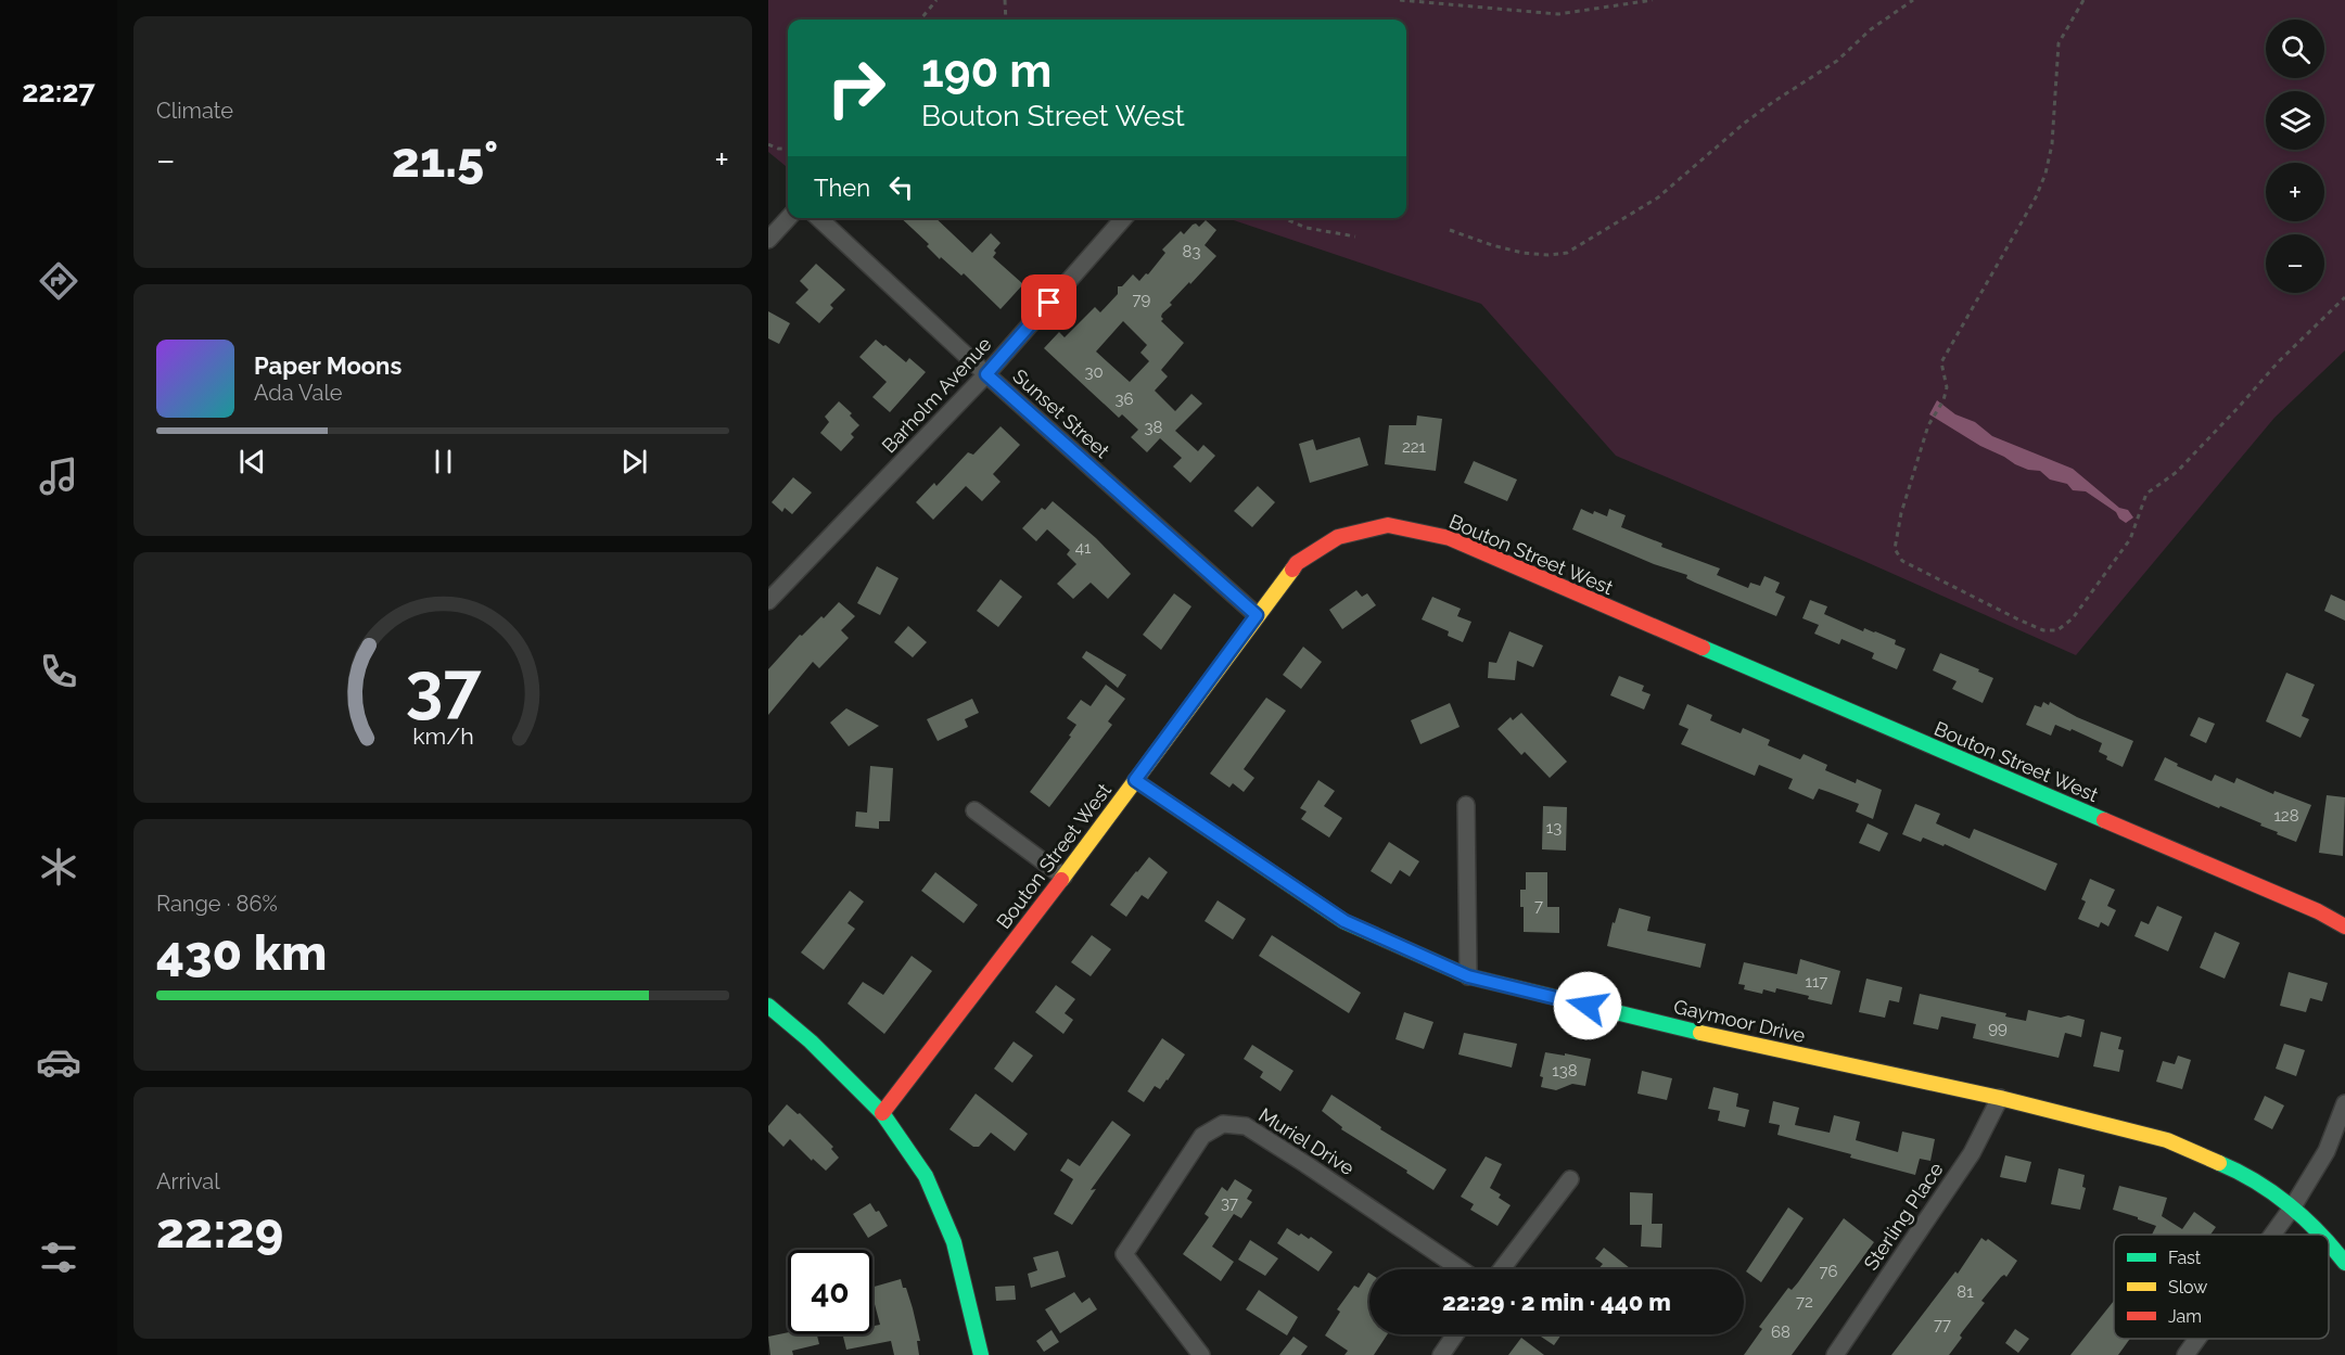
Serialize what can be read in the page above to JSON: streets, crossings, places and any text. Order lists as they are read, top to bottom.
{
  "streets": {
    "street": [
      "Barholm Avenue",
      "Sunset Street",
      "Bouton Street West",
      "Gaymoor Drive",
      "Muriel Drive",
      "Sterling Place"
    ]
  },
  "crossings": [
    ["Barholm Avenue", "Sunset Street"],
    ["Sunset Street", "Bouton Street West"],
    ["Bouton Street West", "Gaymoor Drive"],
    ["Gaymoor Drive", "Sterling Place"]
  ],
  "house_numbers": [
    "83",
    "79",
    "30",
    "36",
    "38",
    "221",
    "41",
    "128",
    "13",
    "7",
    "117",
    "99",
    "138",
    "37",
    "76",
    "81",
    "72",
    "77",
    "68"
  ],
  "legend": ["Fast", "Slow", "Jam"],
  "page": {
    "tabs": "22:27",
    "tile": [
      "Climate",
      ["Range · 86%", "430 km"],
      ["Arrival", "22:29"]
    ],
    "map_buttons": ["+", "−"],
    "turn": ["190 m", "Bouton Street West"],
    "heat": ["−", "21.5°", "+"],
    "then": "Then",
    "song": ["Paper Moons", "Ada Vale"],
    "limit": "40",
    "trip": "22:29 · 2 min · 440 m",
    "gauge": ["37", "km/h"]
  }
}
